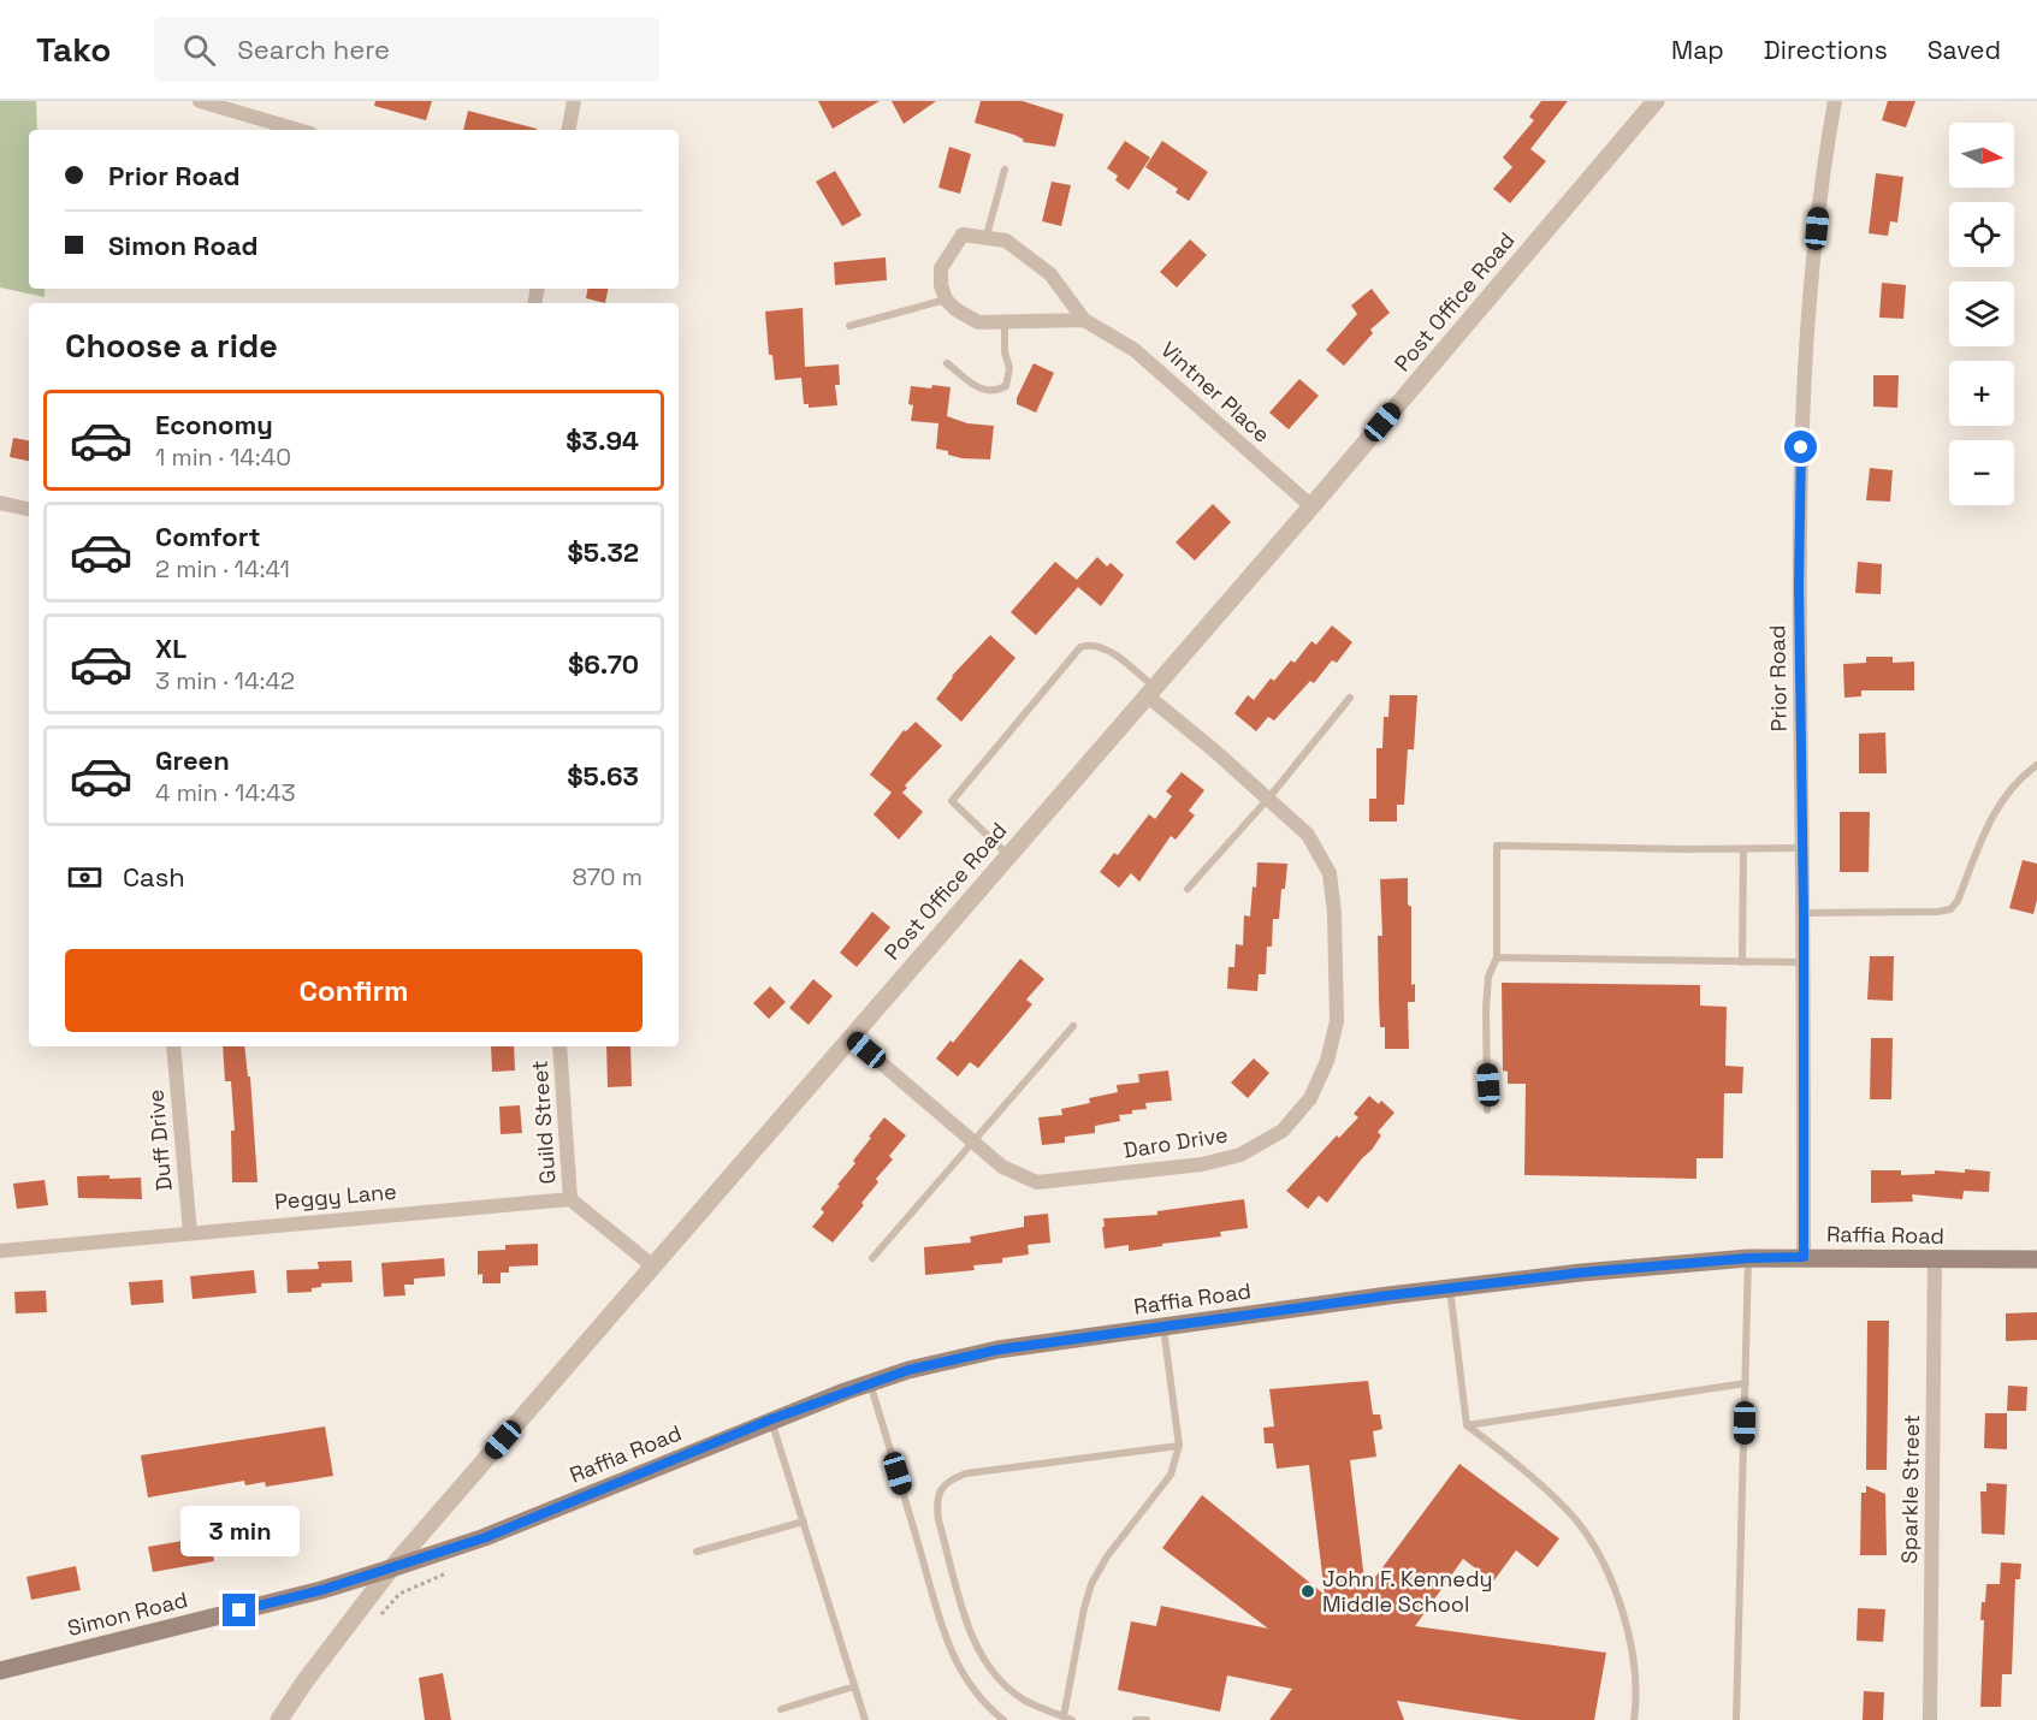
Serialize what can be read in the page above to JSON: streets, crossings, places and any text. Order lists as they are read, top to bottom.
{
  "streets": {
    "main road": ["Raffia Road", "Simon Road"],
    "street": [
      "Post Office Road",
      "Vintner Place",
      "Prior Road",
      "Guild Street",
      "Duff Drive",
      "Daro Drive",
      "Peggy Lane",
      "Sparkle Street"
    ]
  },
  "crossings": [
    ["Post Office Road", "Vintner Place"],
    ["Post Office Road", "Daro Drive"],
    ["Post Office Road", "Raffia Road"],
    ["Post Office Road", "Simon Road"],
    ["Prior Road", "Raffia Road"],
    ["Guild Street", "Peggy Lane"],
    ["Duff Drive", "Peggy Lane"],
    ["Raffia Road", "Sparkle Street"],
    ["Raffia Road", "Simon Road"]
  ],
  "places": ["John F. Kennedy Middle School"],
  "north": "right",
  "page": {
    "header": "Tako",
    "search": "Search here",
    "nav": ["Map", "Directions", "Saved"],
    "map_buttons": ["+", "−"],
    "banner": ["Prior Road", "Simon Road"],
    "heading": "Choose a ride",
    "list": [
      {
        "name": "Economy",
        "note": "1 min · 14:40",
        "value": "$3.94"
      },
      {
        "name": "Comfort",
        "note": "2 min · 14:41",
        "value": "$5.32"
      },
      {
        "name": "XL",
        "note": "3 min · 14:42",
        "value": "$6.70"
      },
      {
        "name": "Green",
        "note": "4 min · 14:43",
        "value": "$5.63"
      }
    ],
    "pay": ["Cash", "870 m"],
    "buttons": "Confirm",
    "bubble": "3 min"
  }
}
